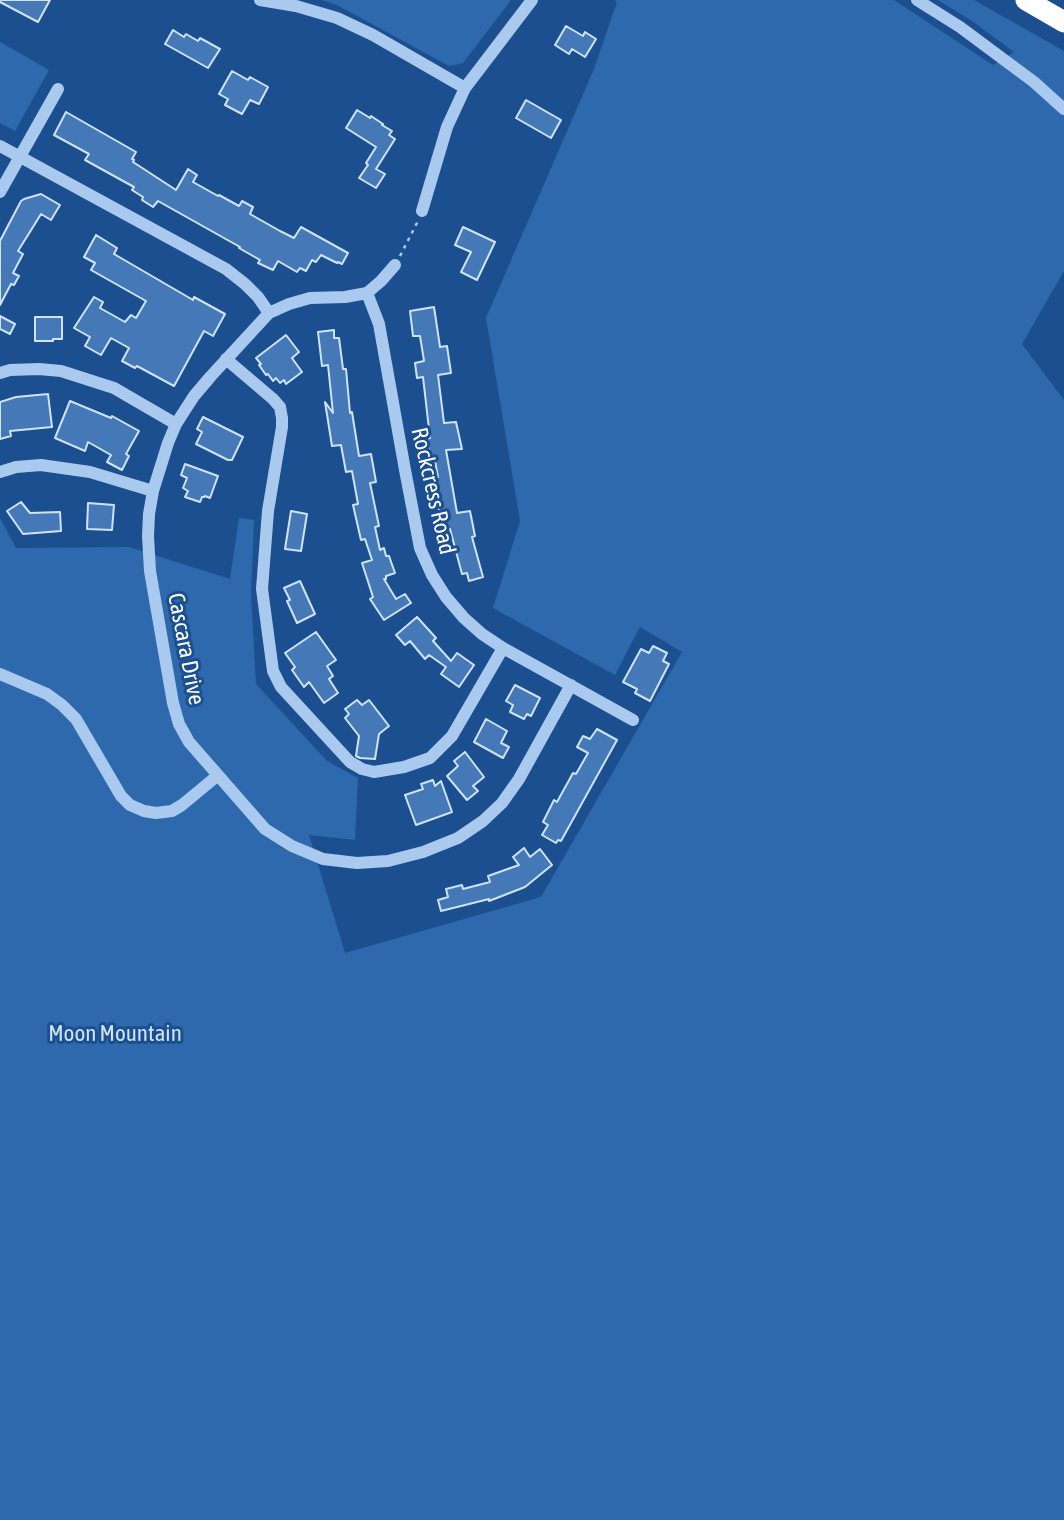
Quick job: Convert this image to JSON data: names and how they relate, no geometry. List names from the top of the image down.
{
  "streets": {
    "street": ["Rockcress Road", "Cascara Drive"]
  },
  "crossings": [
    ["Rockcress Road", "Cascara Drive"]
  ],
  "parks": ["Moon Mountain"]
}
